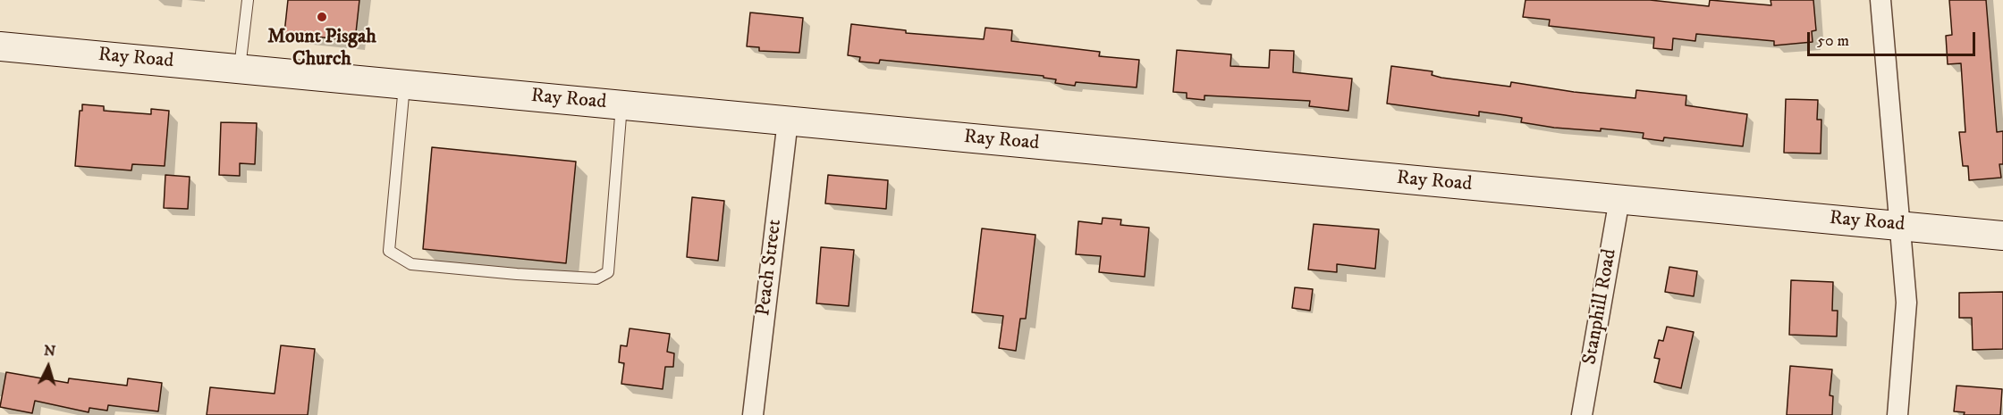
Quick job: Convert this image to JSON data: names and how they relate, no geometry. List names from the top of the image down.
{
  "streets": {
    "street": ["Ray Road", "Peach Street", "Stanphill Road"]
  },
  "crossings": [
    ["Ray Road", "Peach Street"],
    ["Ray Road", "Stanphill Road"]
  ],
  "places": ["Mount Pisgah Church"],
  "scale_bar": "50 m",
  "north": "top"
}
